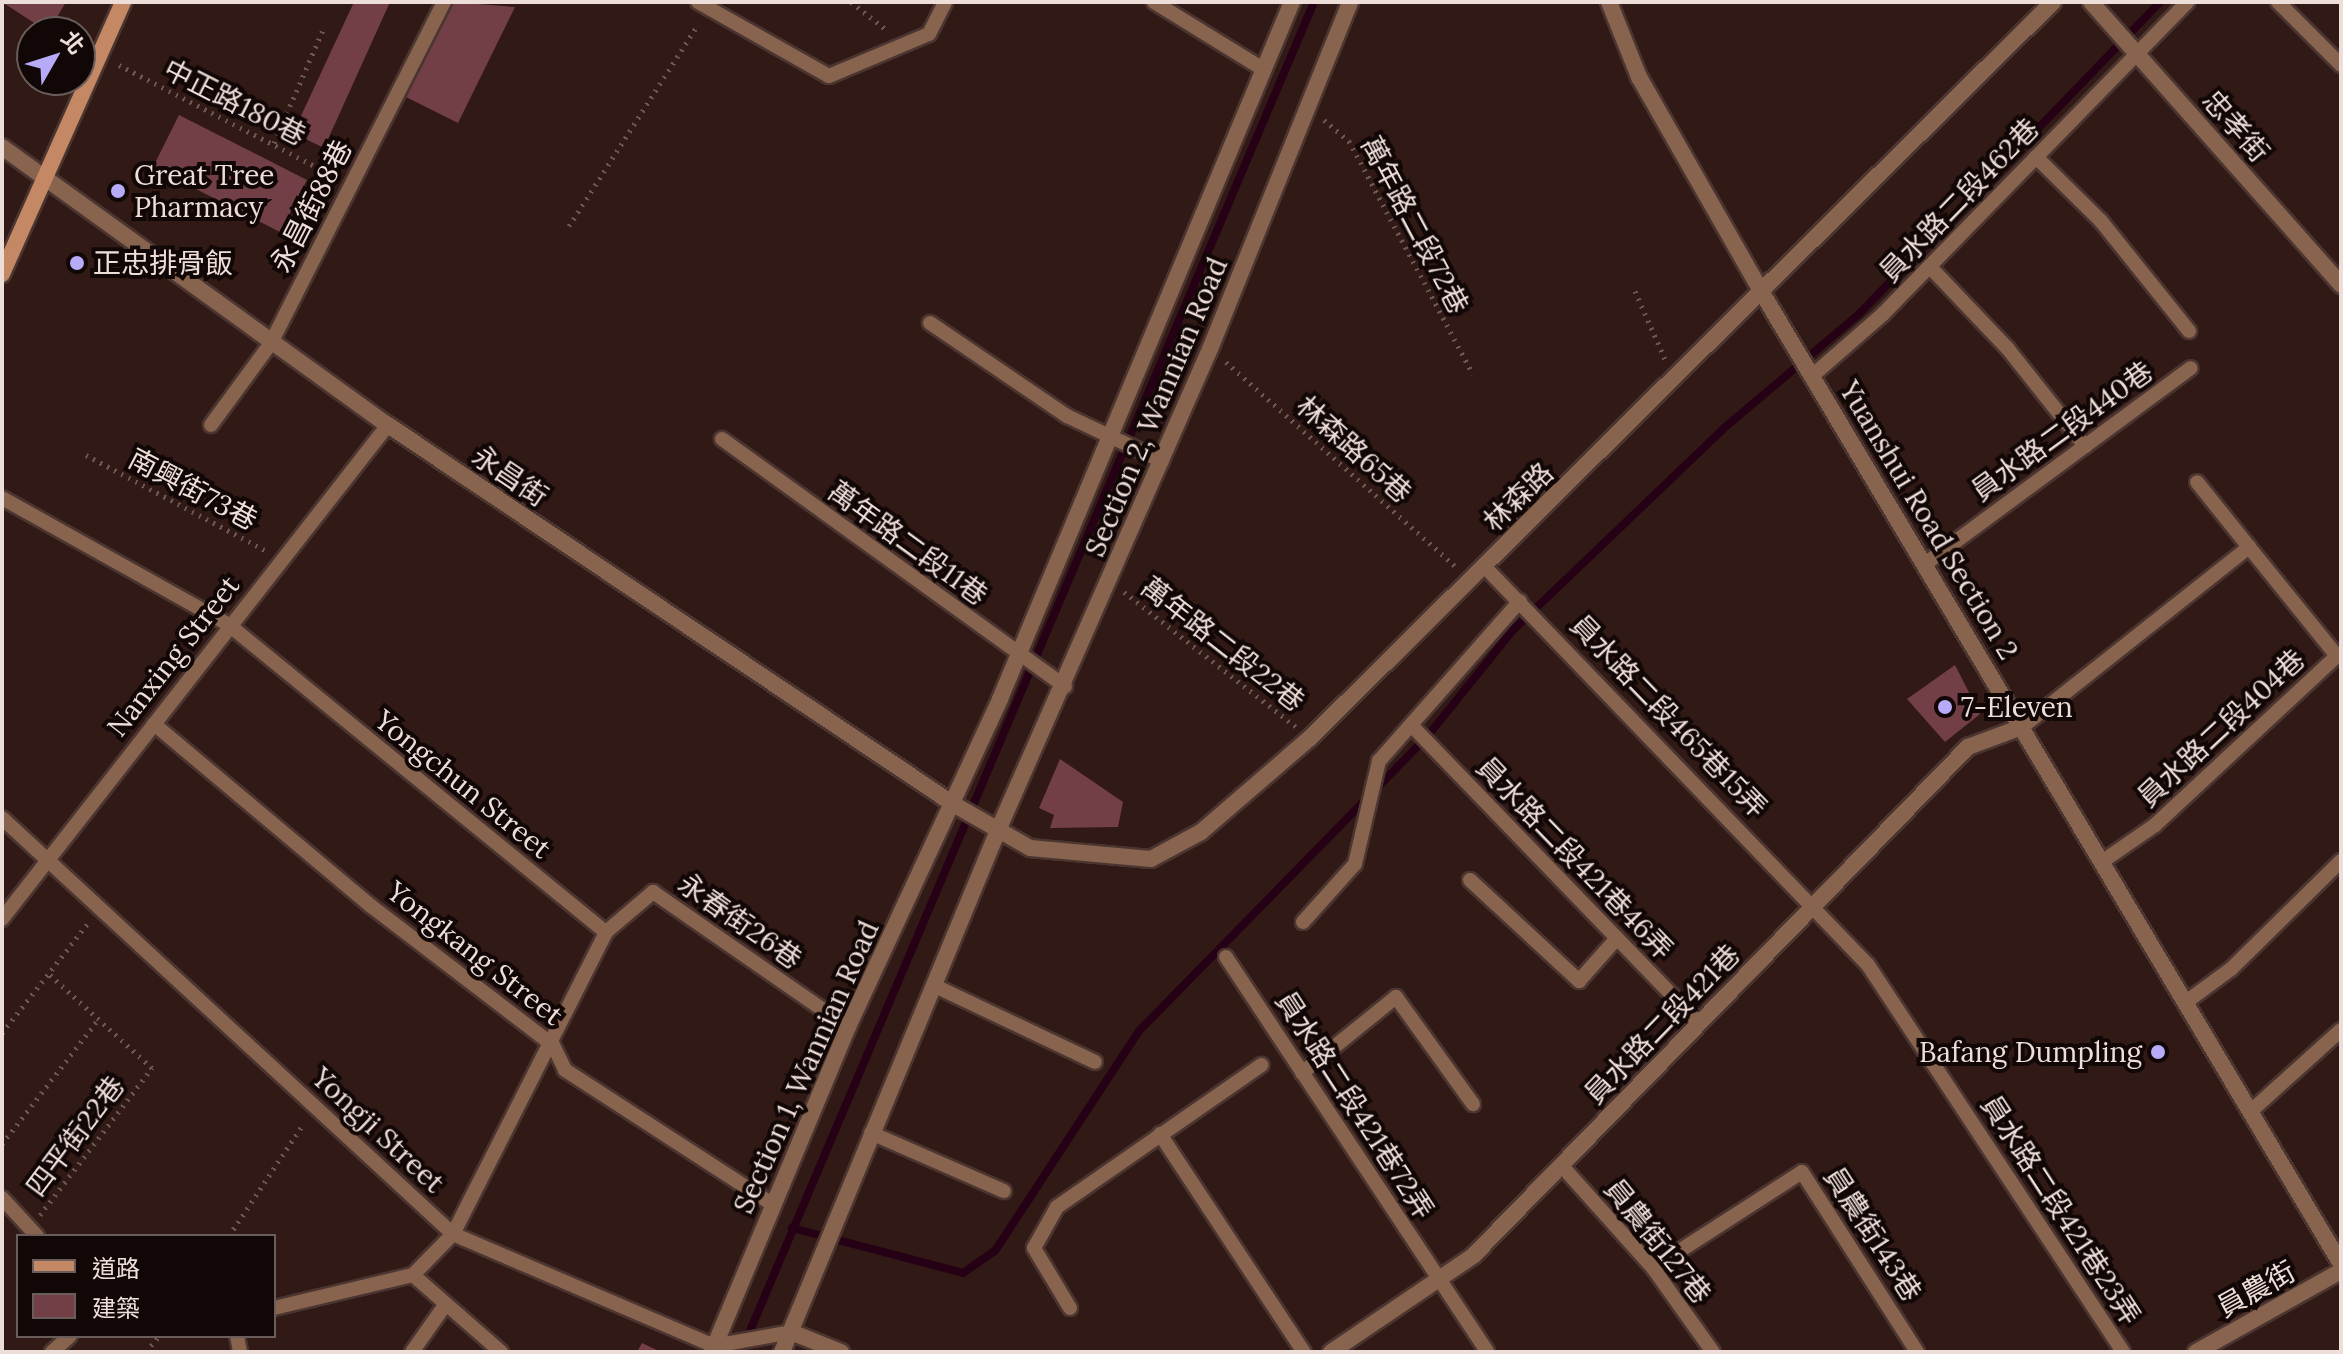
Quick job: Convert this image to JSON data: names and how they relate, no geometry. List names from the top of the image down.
{
  "streets": {
    "street": [
      "忠孝街",
      "Section 2, Wannian Road",
      "永昌街",
      "林森路",
      "Yuanshui Road Section 2",
      "員水路二段421巷",
      "Section 1, Wannian Road",
      "員農街"
    ],
    "lane": [
      "員水路二段462巷",
      "永昌街88巷",
      "員水路二段440巷",
      "萬年路二段11巷",
      "Nanxing Street",
      "員水路二段465巷15弄",
      "員水路二段404巷",
      "Yongchun Street",
      "員水路二段421巷46弄",
      "永春街26巷",
      "Yongkang Street",
      "員水路二段421巷72弄",
      "Yongji Street",
      "員水路二段421巷23弄",
      "員農街143巷",
      "員農街127巷"
    ],
    "path": [
      "中正路180巷",
      "萬年路二段72巷",
      "林森路65巷",
      "南興街73巷",
      "萬年路二段22巷",
      "四平街22巷"
    ]
  },
  "crossings": [
    ["中正路180巷", "永昌街88巷"],
    ["忠孝街", "員水路二段462巷"],
    ["員水路二段462巷", "Yuanshui Road Section 2"],
    ["永昌街88巷", "永昌街"],
    ["萬年路二段72巷", "Section 2, Wannian Road"],
    ["Section 2, Wannian Road", "林森路65巷"],
    ["Section 2, Wannian Road", "永昌街"],
    ["Section 2, Wannian Road", "林森路"],
    ["Section 2, Wannian Road", "萬年路二段11巷"],
    ["Section 2, Wannian Road", "萬年路二段22巷"],
    ["Section 2, Wannian Road", "Section 1, Wannian Road"],
    ["員水路二段440巷", "Yuanshui Road Section 2"],
    ["林森路65巷", "林森路"],
    ["永昌街", "林森路"],
    ["永昌街", "Nanxing Street"],
    ["永昌街", "Section 1, Wannian Road"],
    ["南興街73巷", "Nanxing Street"],
    ["林森路", "Yuanshui Road Section 2"],
    ["林森路", "萬年路二段22巷"],
    ["林森路", "員水路二段465巷15弄"],
    ["林森路", "Section 1, Wannian Road"],
    ["Yuanshui Road Section 2", "員水路二段404巷"],
    ["Yuanshui Road Section 2", "員水路二段421巷"],
    ["Nanxing Street", "Yongchun Street"],
    ["Nanxing Street", "Yongkang Street"],
    ["Nanxing Street", "Yongji Street"],
    ["員水路二段465巷15弄", "員水路二段421巷"],
    ["員水路二段465巷15弄", "員水路二段421巷23弄"],
    ["Yongchun Street", "永春街26巷"],
    ["員水路二段421巷46弄", "員水路二段421巷"],
    ["永春街26巷", "Section 1, Wannian Road"],
    ["Yongkang Street", "Section 1, Wannian Road"],
    ["員水路二段421巷", "員水路二段421巷72弄"],
    ["員水路二段421巷", "員水路二段421巷23弄"],
    ["員水路二段421巷", "員農街127巷"],
    ["Section 1, Wannian Road", "Yongji Street"],
    ["員農街143巷", "員農街127巷"]
  ],
  "places": [
    "Great Tree Pharmacy",
    "正忠排骨飯",
    "7-Eleven",
    "Bafang Dumpling"
  ],
  "legend": ["道路", "建築"],
  "north": "top right"
}
